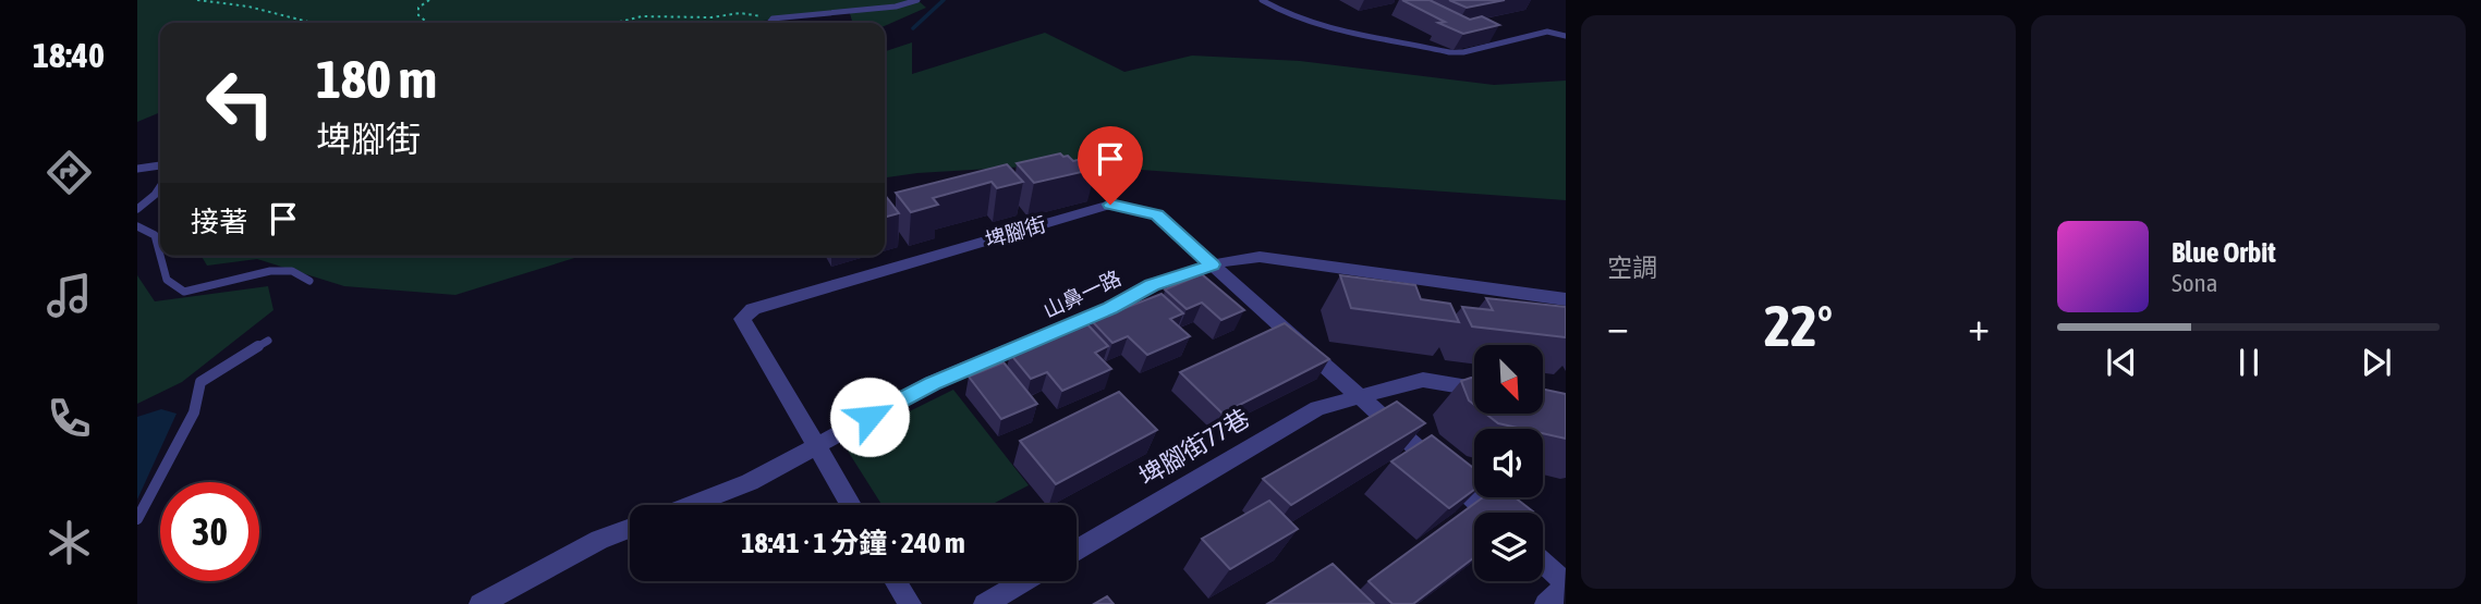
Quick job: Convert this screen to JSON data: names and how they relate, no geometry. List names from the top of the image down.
{
  "streets": {
    "street": ["埤腳街", "山鼻一路", "埤腳街77巷"]
  },
  "crossings": [
    ["埤腳街", "山鼻一路"],
    ["埤腳街", "埤腳街77巷"]
  ],
  "north": "bottom right",
  "page": {
    "tabs": "18:40",
    "tile": "空調",
    "turn": ["180 m", "埤腳街"],
    "then": "接著",
    "song": ["Blue Orbit", "Sona"],
    "heat": ["−", "22°", "+"],
    "limit": "30",
    "trip": "18:41 · 1 分鐘 · 240 m"
  }
}
